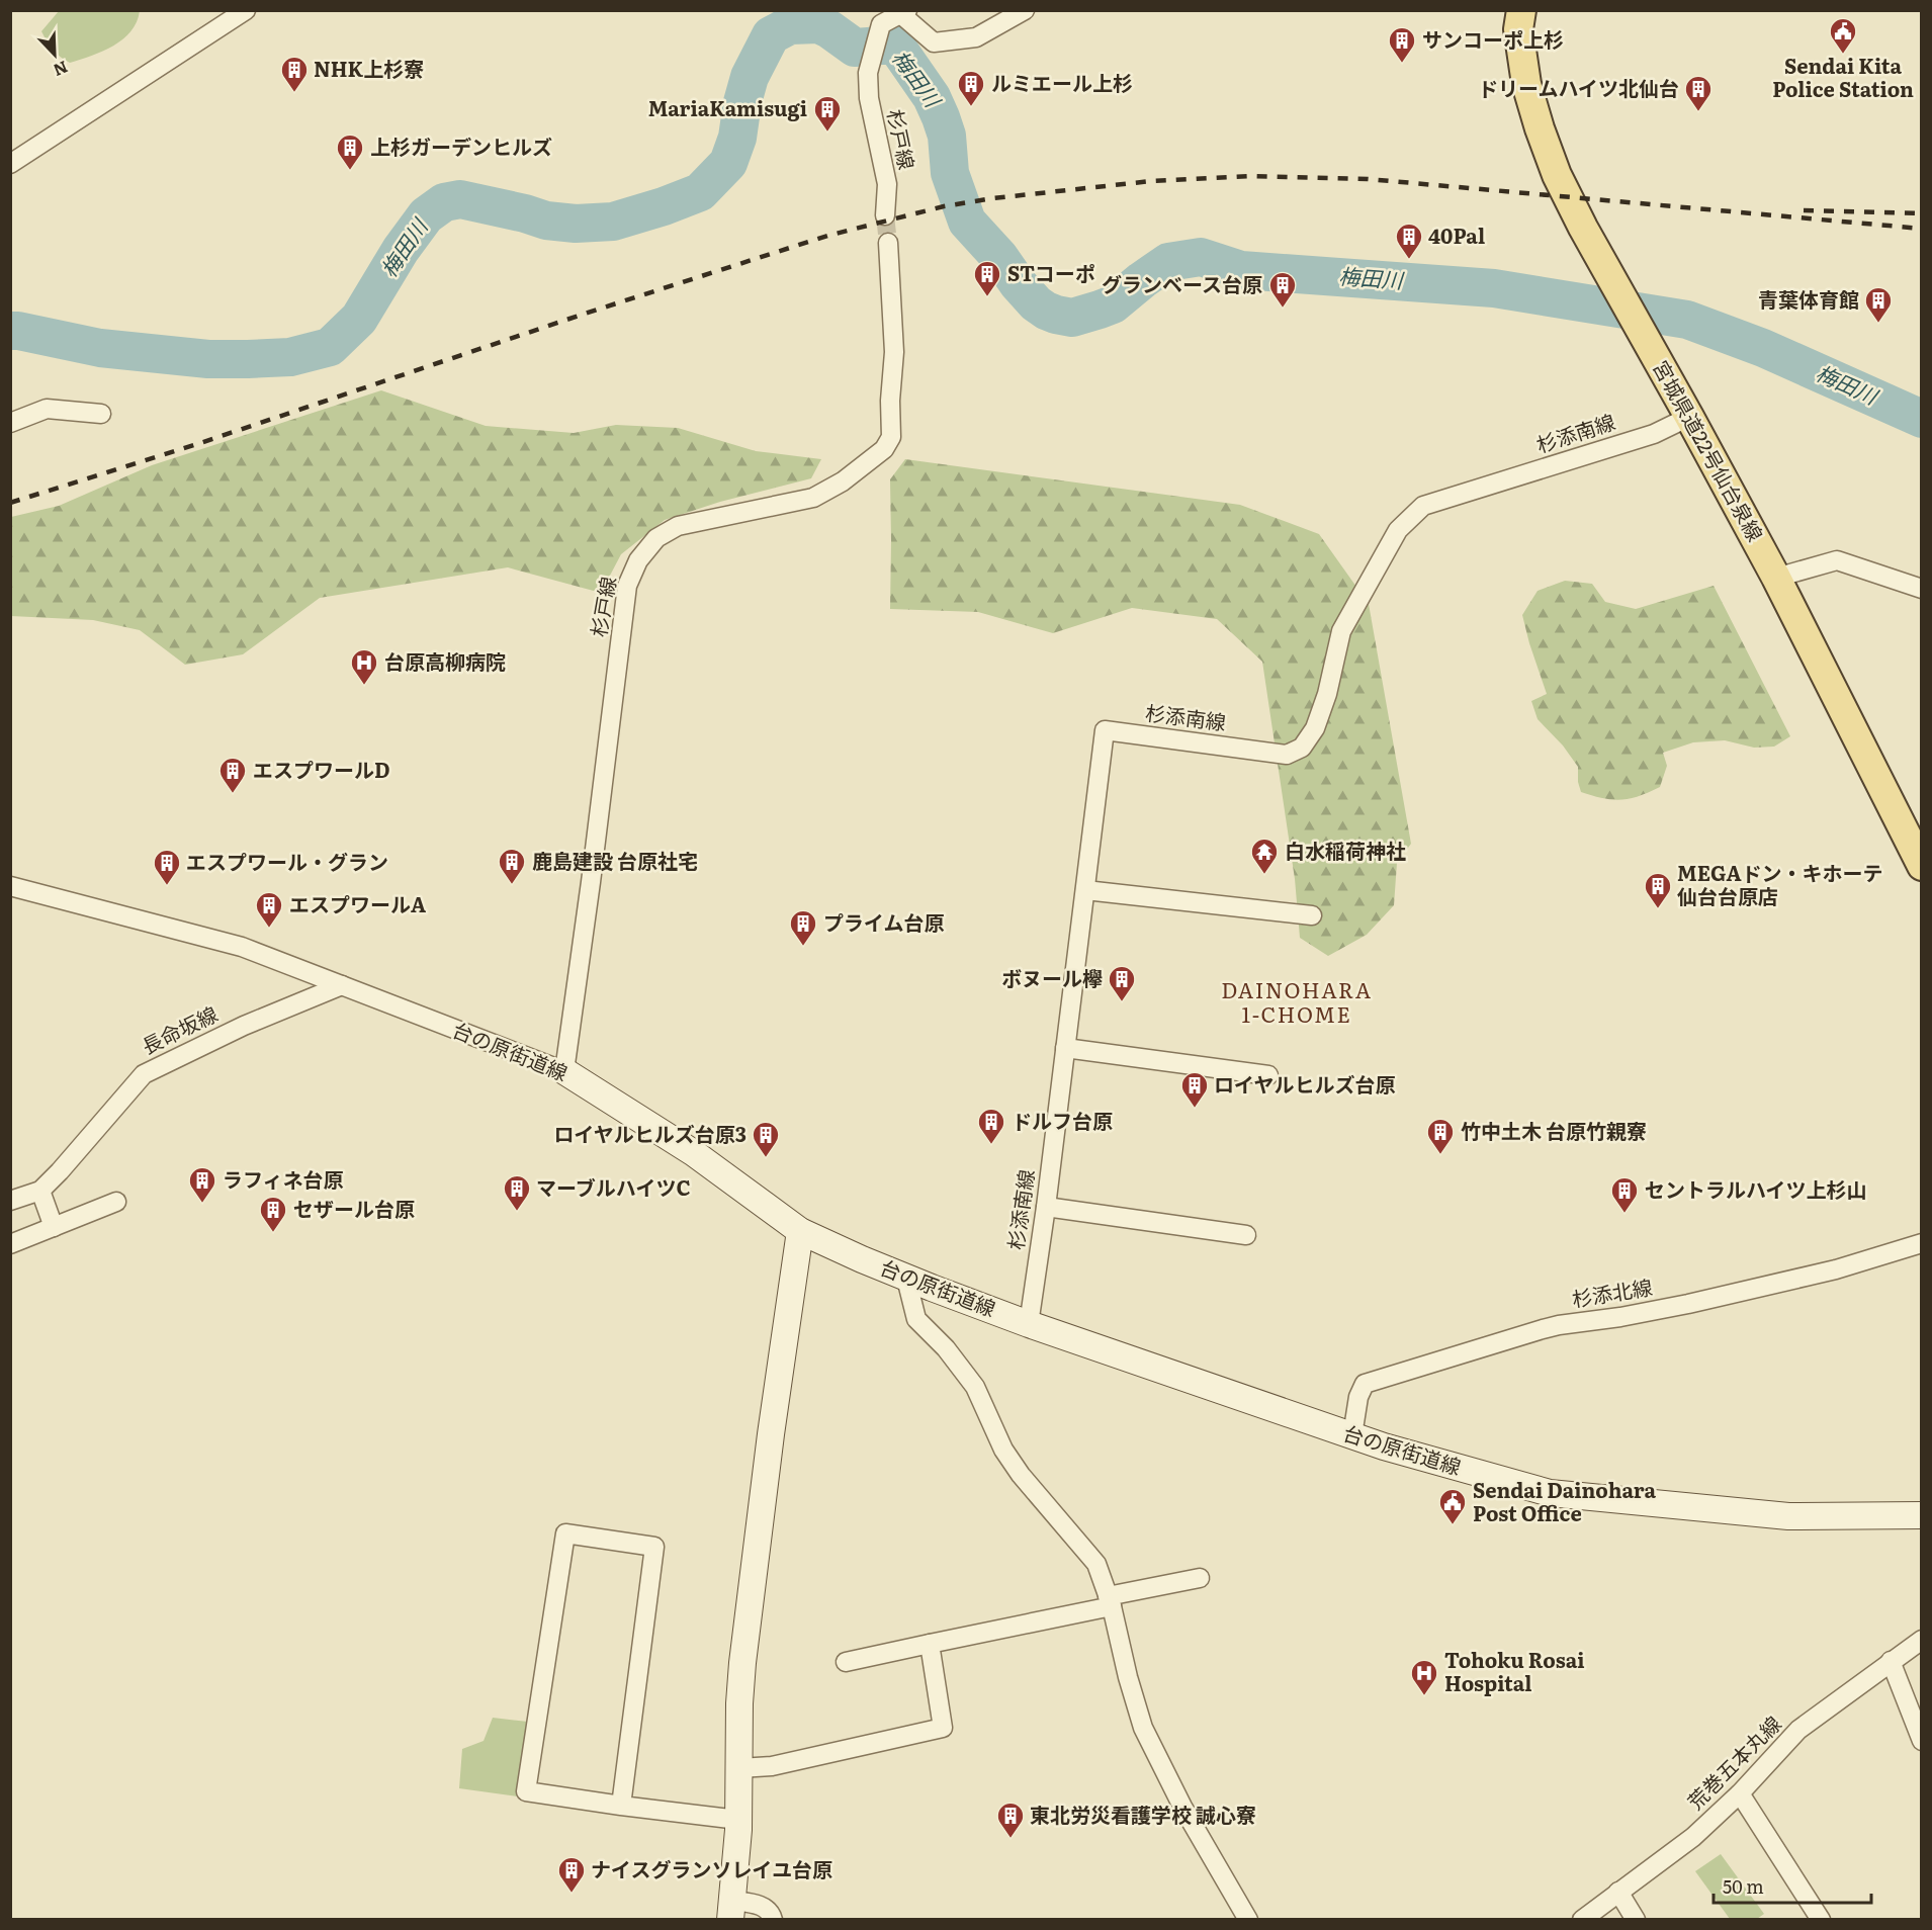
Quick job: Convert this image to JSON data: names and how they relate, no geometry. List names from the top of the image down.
{
  "streets": {
    "main road": ["宮城県道22号仙台泉線"],
    "street": [
      "杉戸線",
      "杉添南線",
      "長命坂線",
      "台の原街道線",
      "杉添北線",
      "荒巻五本丸線"
    ]
  },
  "crossings": [
    ["杉戸線", "台の原街道線"],
    ["杉添南線", "宮城県道22号仙台泉線"],
    ["杉添南線", "台の原街道線"],
    ["長命坂線", "台の原街道線"],
    ["台の原街道線", "杉添北線"]
  ],
  "districts": ["DAINOHARA 1-CHOME"],
  "water": ["梅田川"],
  "places": {
    "public building": ["Sendai Kita Police Station", "Sendai Dainohara Post Office"],
    "building": [
      "サンコーポ上杉",
      "NHK上杉寮",
      "ルミエール上杉",
      "ドリームハイツ北仙台",
      "MariaKamisugi",
      "上杉ガーデンヒルズ",
      "40Pal",
      "STコーポ",
      "グランベース台原",
      "青葉体育館",
      "エスプワールD",
      "鹿島建設 台原社宅",
      "エスプワール・グラン",
      "MEGAドン・キホーテ 仙台台原店",
      "エスプワールA",
      "プライム台原",
      "ボヌール欅",
      "ロイヤルヒルズ台原",
      "ドルフ台原",
      "竹中土木 台原竹親寮",
      "ロイヤルヒルズ台原3",
      "ラフィネ台原",
      "マーブルハイツC",
      "セントラルハイツ上杉山",
      "セザール台原",
      "東北労災看護学校 誠心寮",
      "ナイスグランソレイユ台原"
    ],
    "hospital": ["台原高柳病院", "Tohoku Rosai Hospital"],
    "temple": ["白水稲荷神社"]
  },
  "scale_bar": "50 m",
  "north": "bottom right"
}
